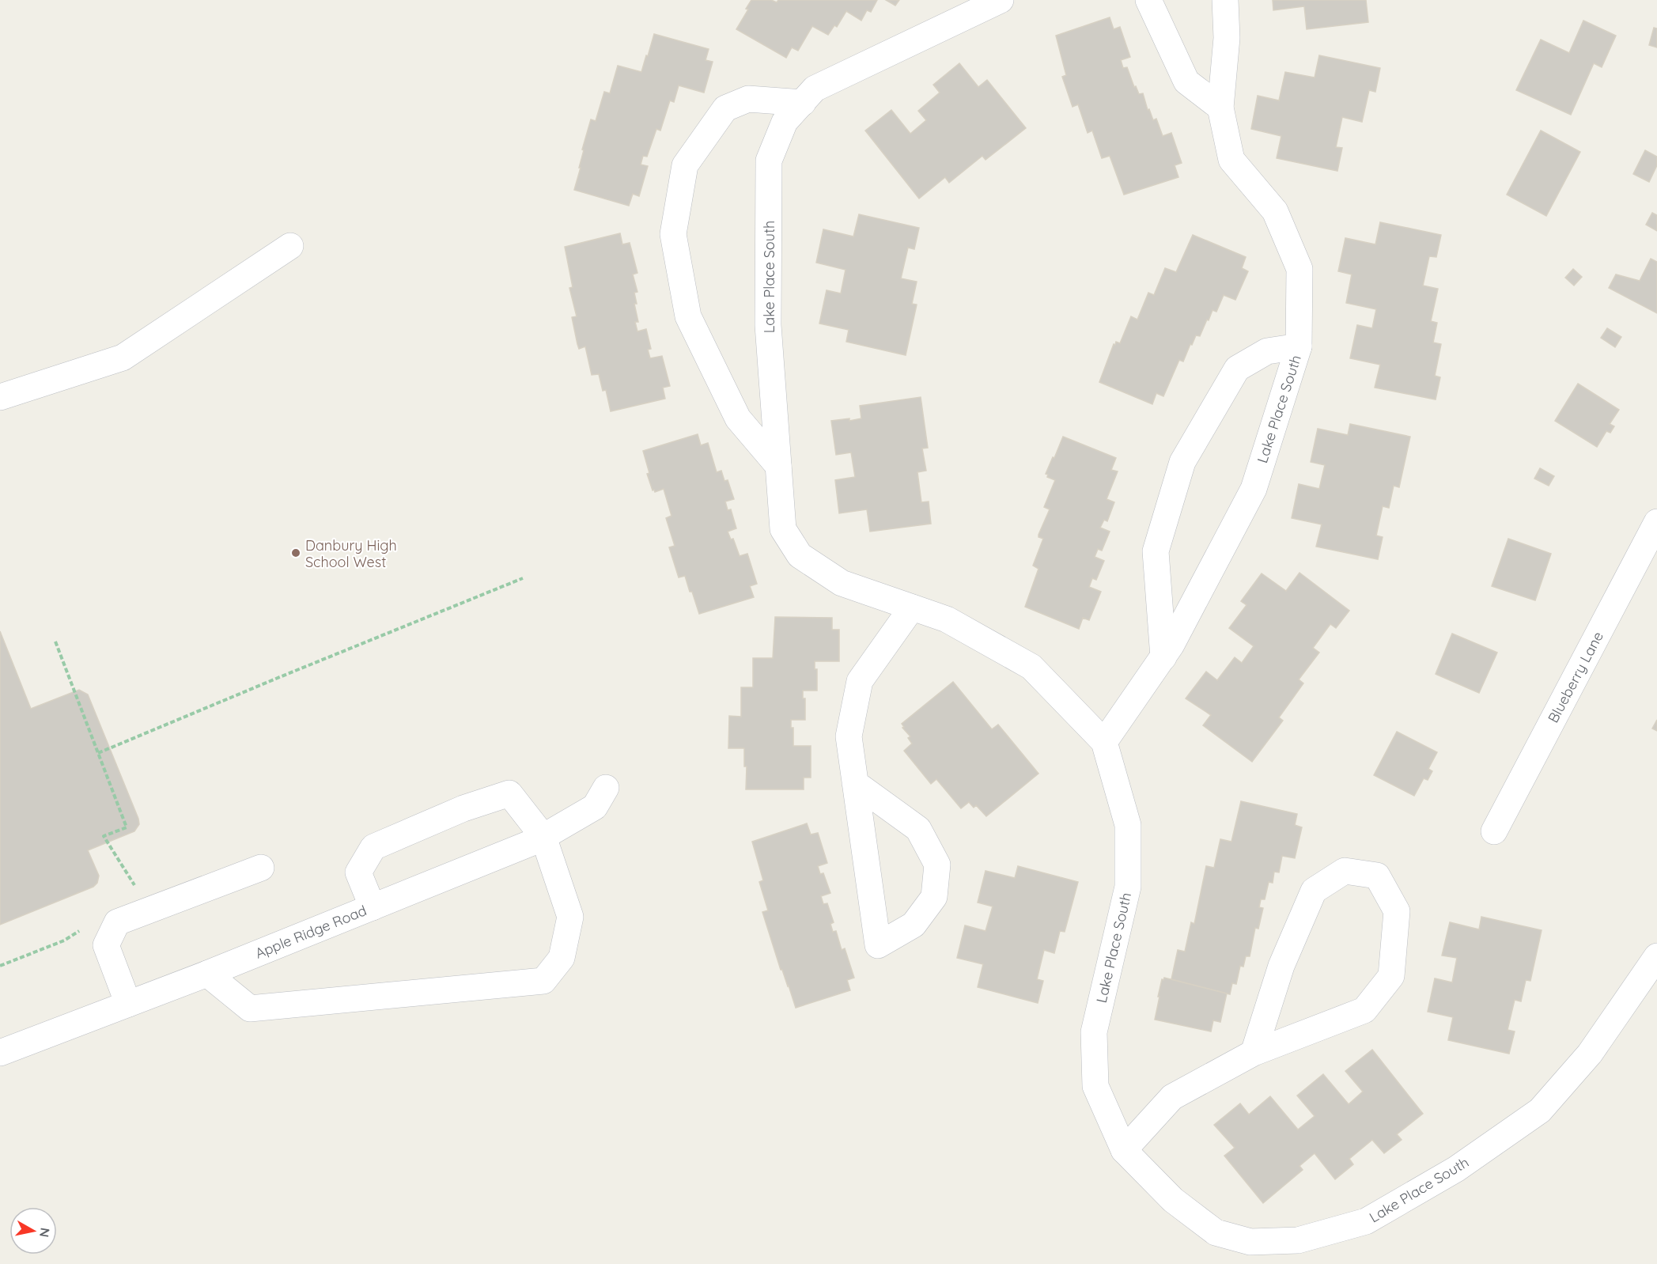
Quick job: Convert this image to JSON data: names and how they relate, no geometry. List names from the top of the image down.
{
  "streets": {
    "street": ["Lake Place South", "Blueberry Lane", "Apple Ridge Road"]
  },
  "places": ["Danbury High School West"],
  "north": "right"
}
